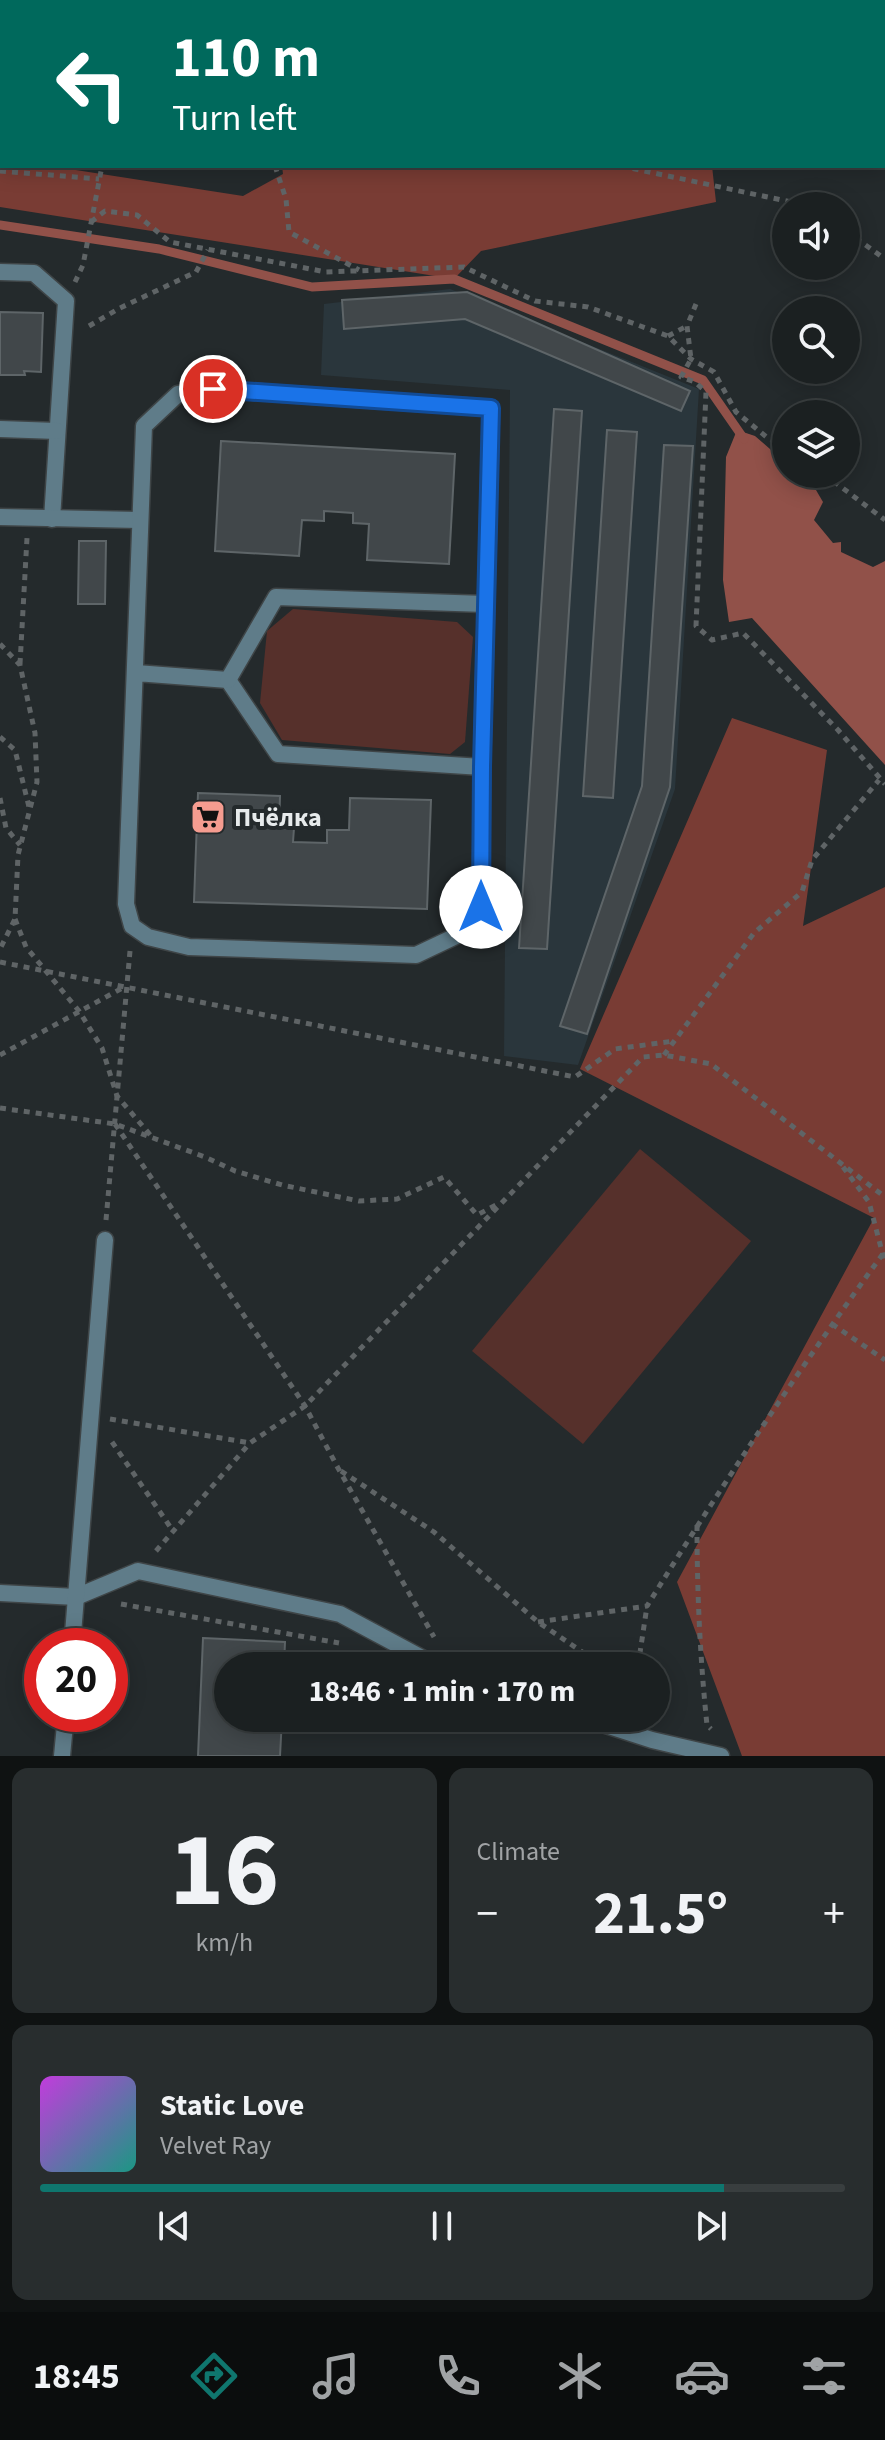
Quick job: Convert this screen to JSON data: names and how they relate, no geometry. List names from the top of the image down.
{
  "places": {
    "supermarket": ["Пчёлка"]
  },
  "page": {
    "turn": ["110 m", "Turn left"],
    "limit": "20",
    "trip": "18:46 · 1 min · 170 m",
    "tile": [
      ["16", "km/h"],
      "Climate"
    ],
    "heat": ["−", "21.5°", "+"],
    "song": ["Static Love", "Velvet Ray"],
    "tabs": "18:45"
  }
}
